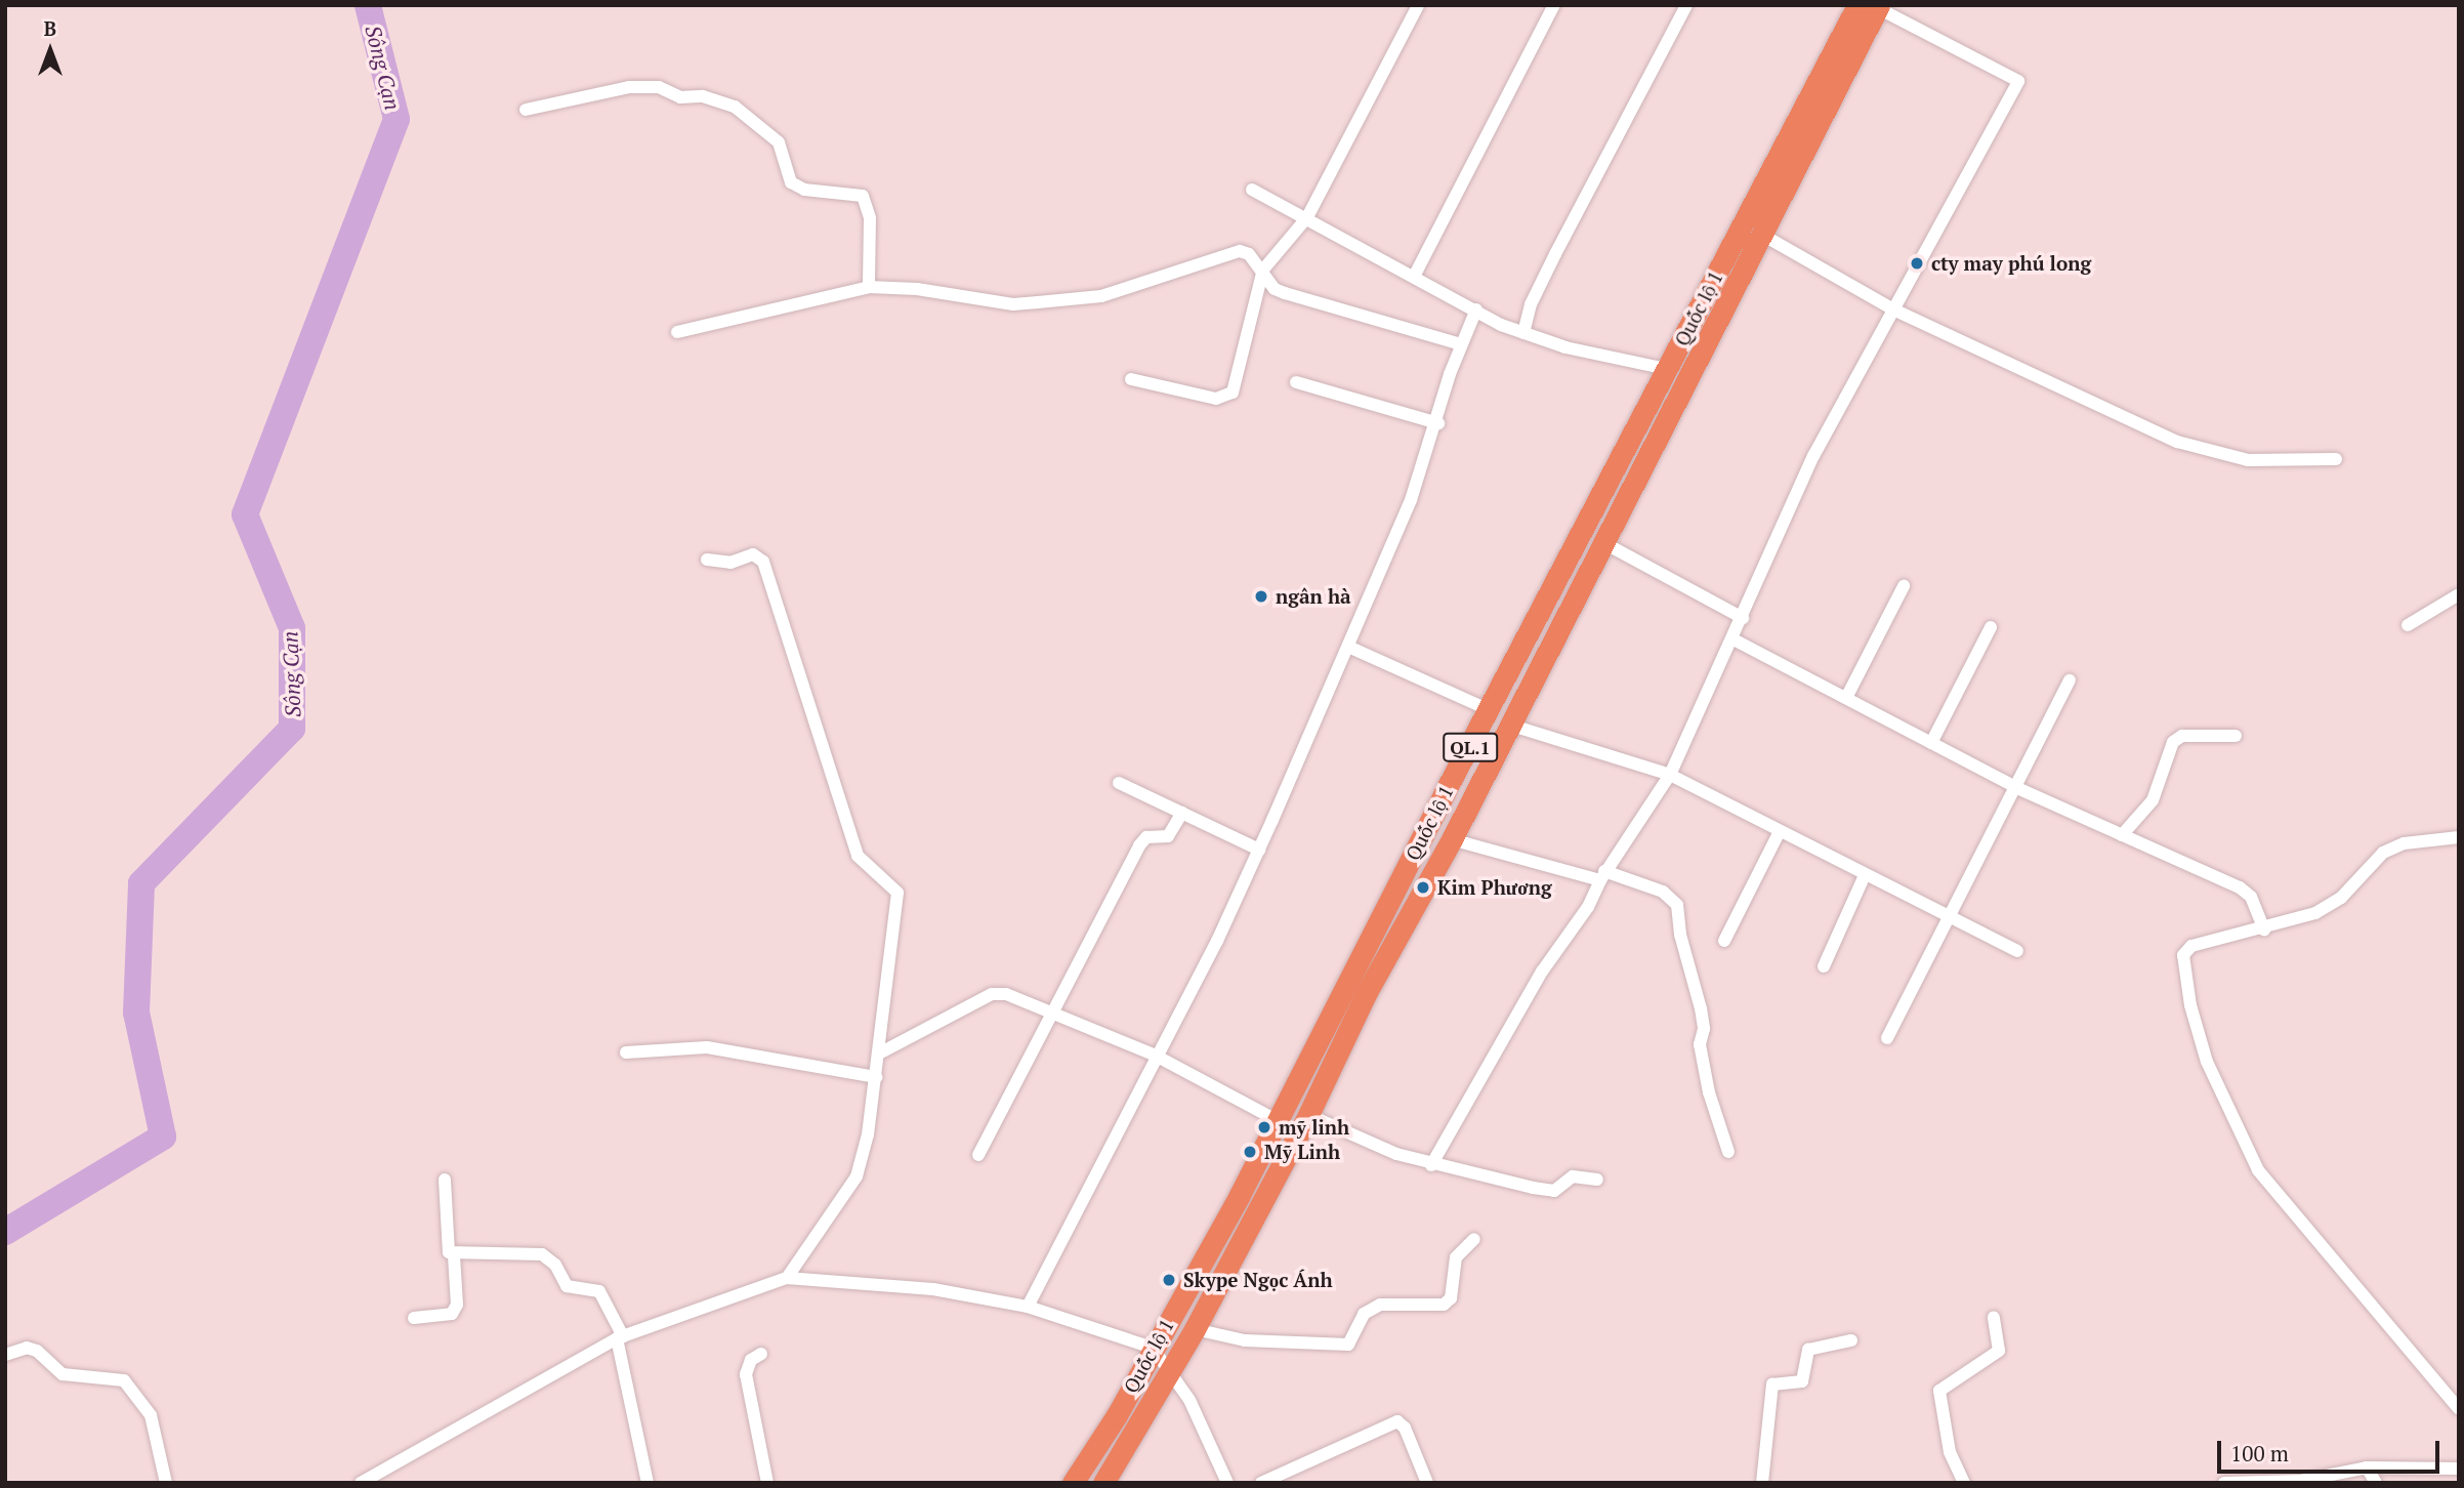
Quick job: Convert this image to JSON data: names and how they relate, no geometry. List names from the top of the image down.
{
  "streets": {
    "highway": ["Quốc lộ 1", "QL.1"]
  },
  "water": ["Sông Cạn"],
  "places": [
    "cty may phú long",
    "ngân hà",
    "Kim Phương",
    "mỹ linh",
    "Mỹ Linh",
    "Skype Ngọc Ánh"
  ],
  "scale_bar": "100 m",
  "north": "top"
}
